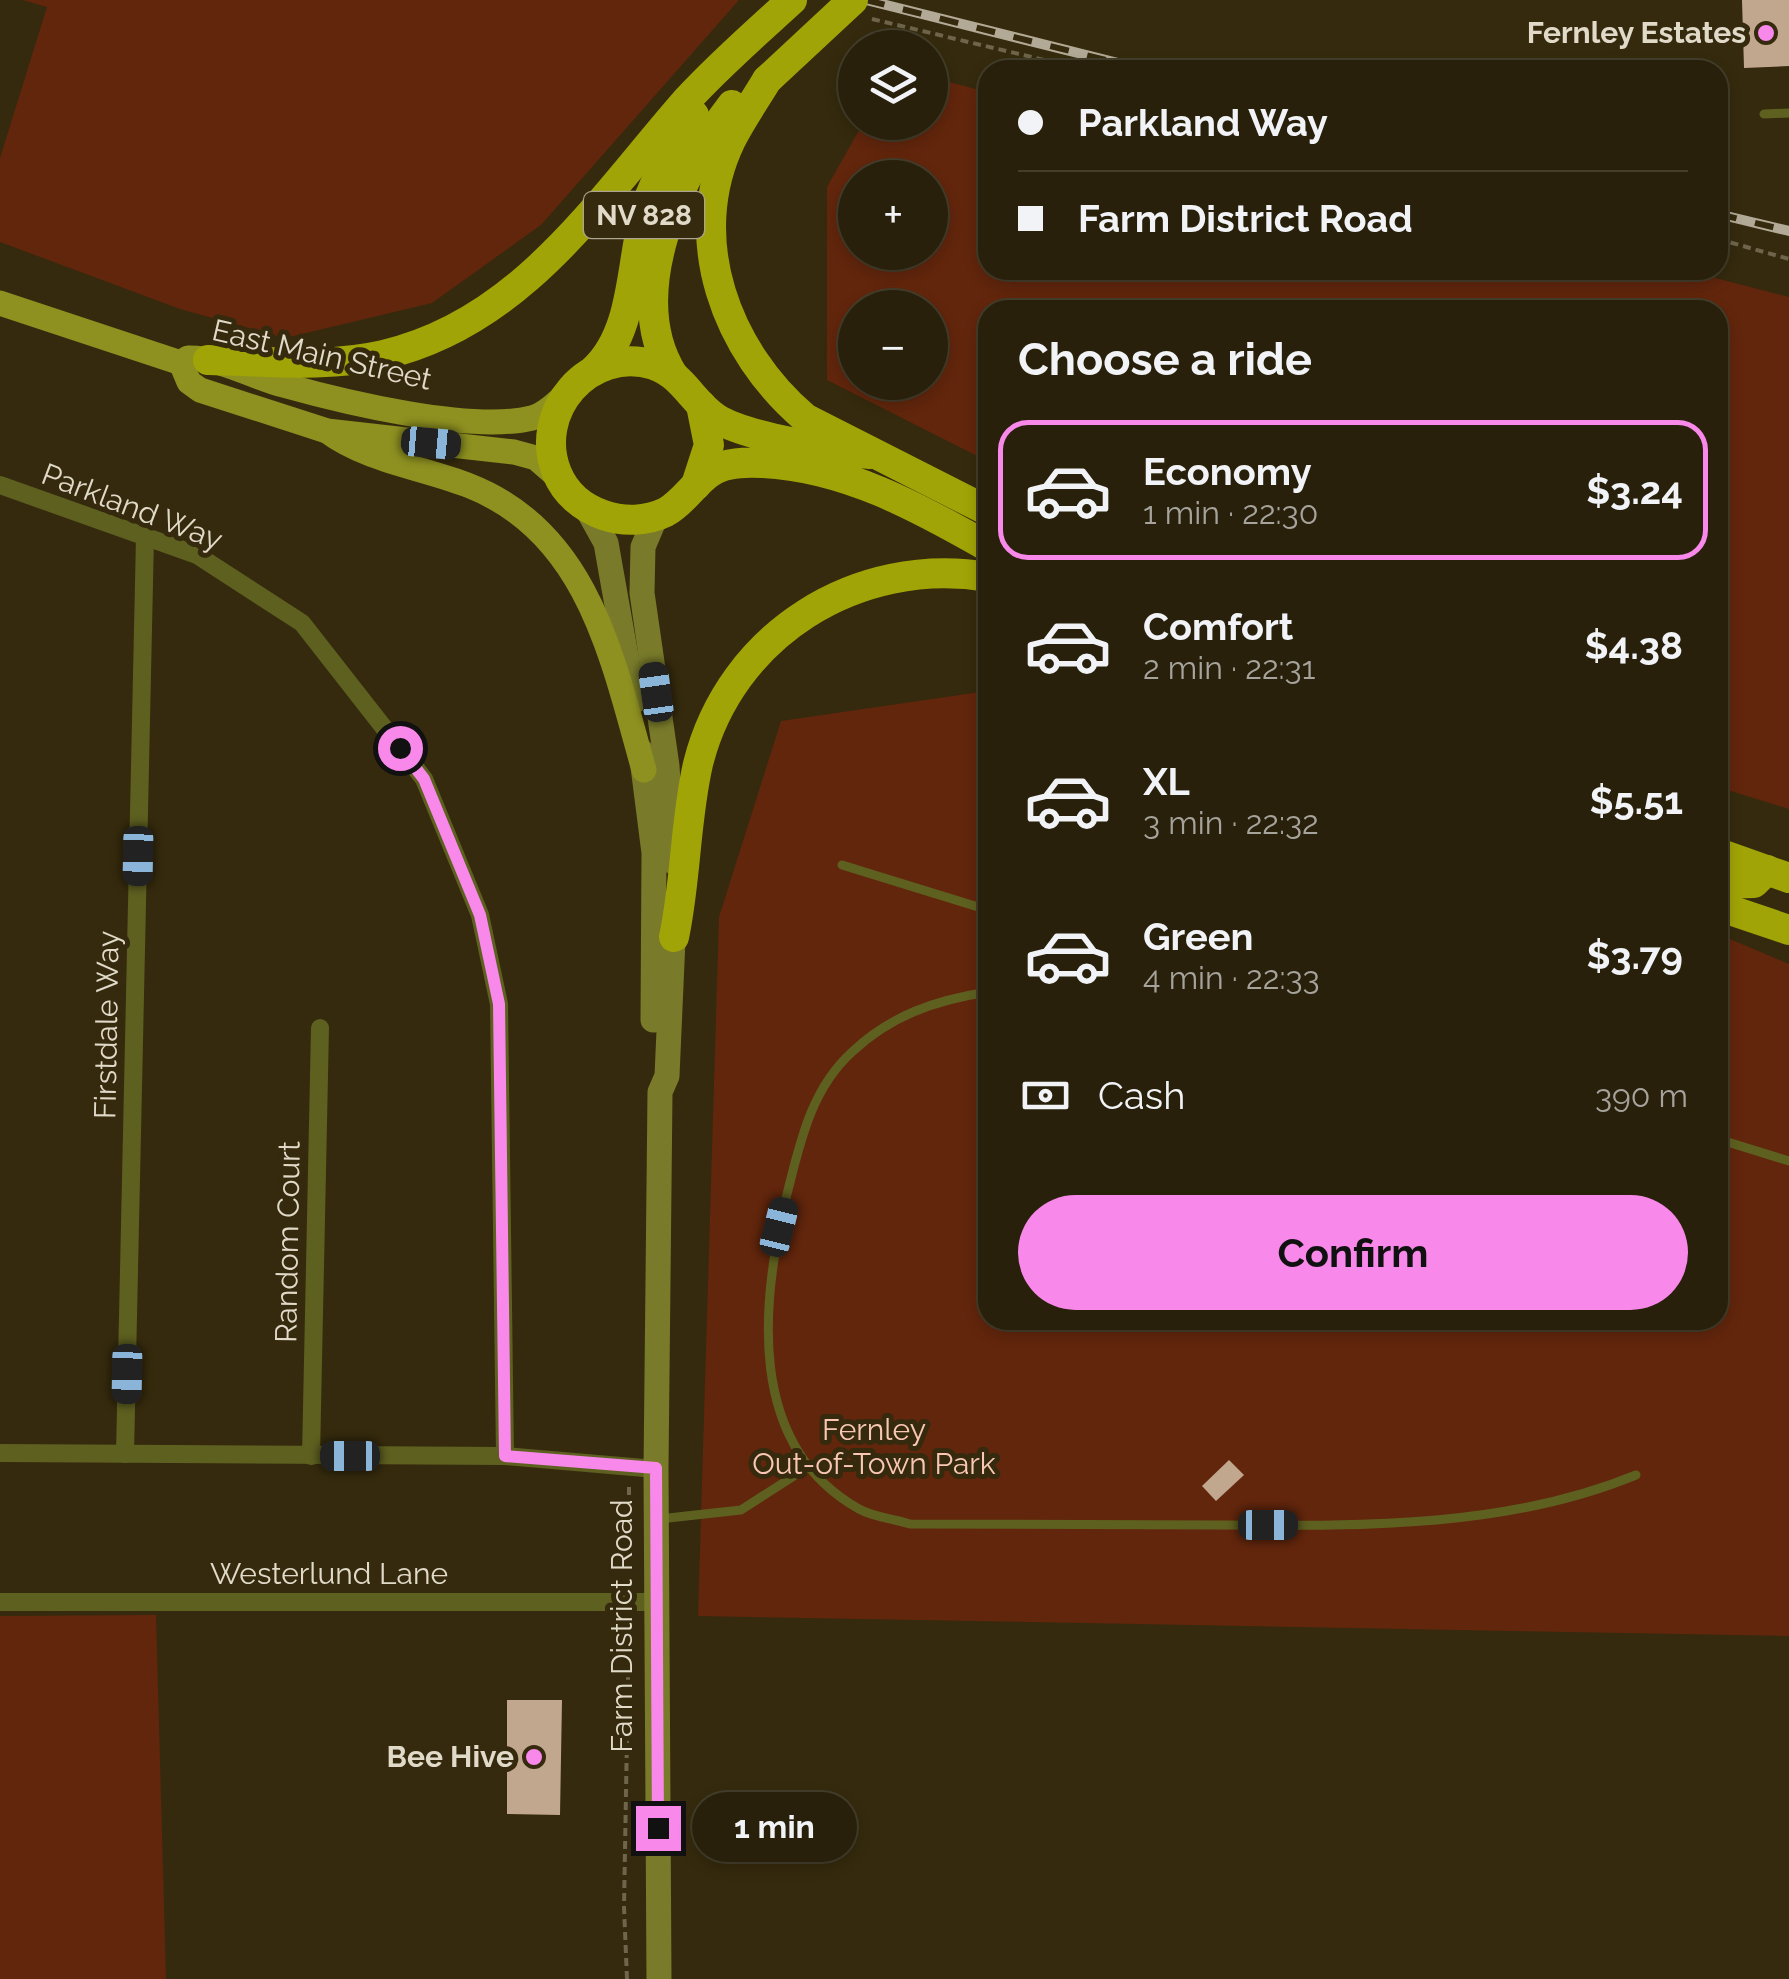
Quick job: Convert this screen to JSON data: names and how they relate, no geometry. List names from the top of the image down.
{
  "streets": {
    "highway": ["NV 828"],
    "main road": ["East Main Street", "Farm District Road"],
    "street": [
      "Parkland Way",
      "Firstdale Way",
      "Random Court",
      "Westerlund Lane"
    ]
  },
  "crossings": [
    ["NV 828", "East Main Street"],
    ["NV 828", "Farm District Road"],
    ["East Main Street", "Farm District Road"],
    ["Parkland Way", "Firstdale Way"],
    ["Westerlund Lane", "Farm District Road"]
  ],
  "parks": ["Fernley Out-of-Town Park"],
  "places": ["Fernley Estates", "Bee Hive"],
  "page": {
    "map_buttons": ["+", "−"],
    "banner": ["Parkland Way", "Farm District Road"],
    "heading": "Choose a ride",
    "list": [
      {
        "name": "Economy",
        "note": "1 min · 22:30",
        "value": "$3.24"
      },
      {
        "name": "Comfort",
        "note": "2 min · 22:31",
        "value": "$4.38"
      },
      {
        "name": "XL",
        "note": "3 min · 22:32",
        "value": "$5.51"
      },
      {
        "name": "Green",
        "note": "4 min · 22:33",
        "value": "$3.79"
      }
    ],
    "pay": ["Cash", "390 m"],
    "buttons": "Confirm",
    "bubble": "1 min"
  }
}
